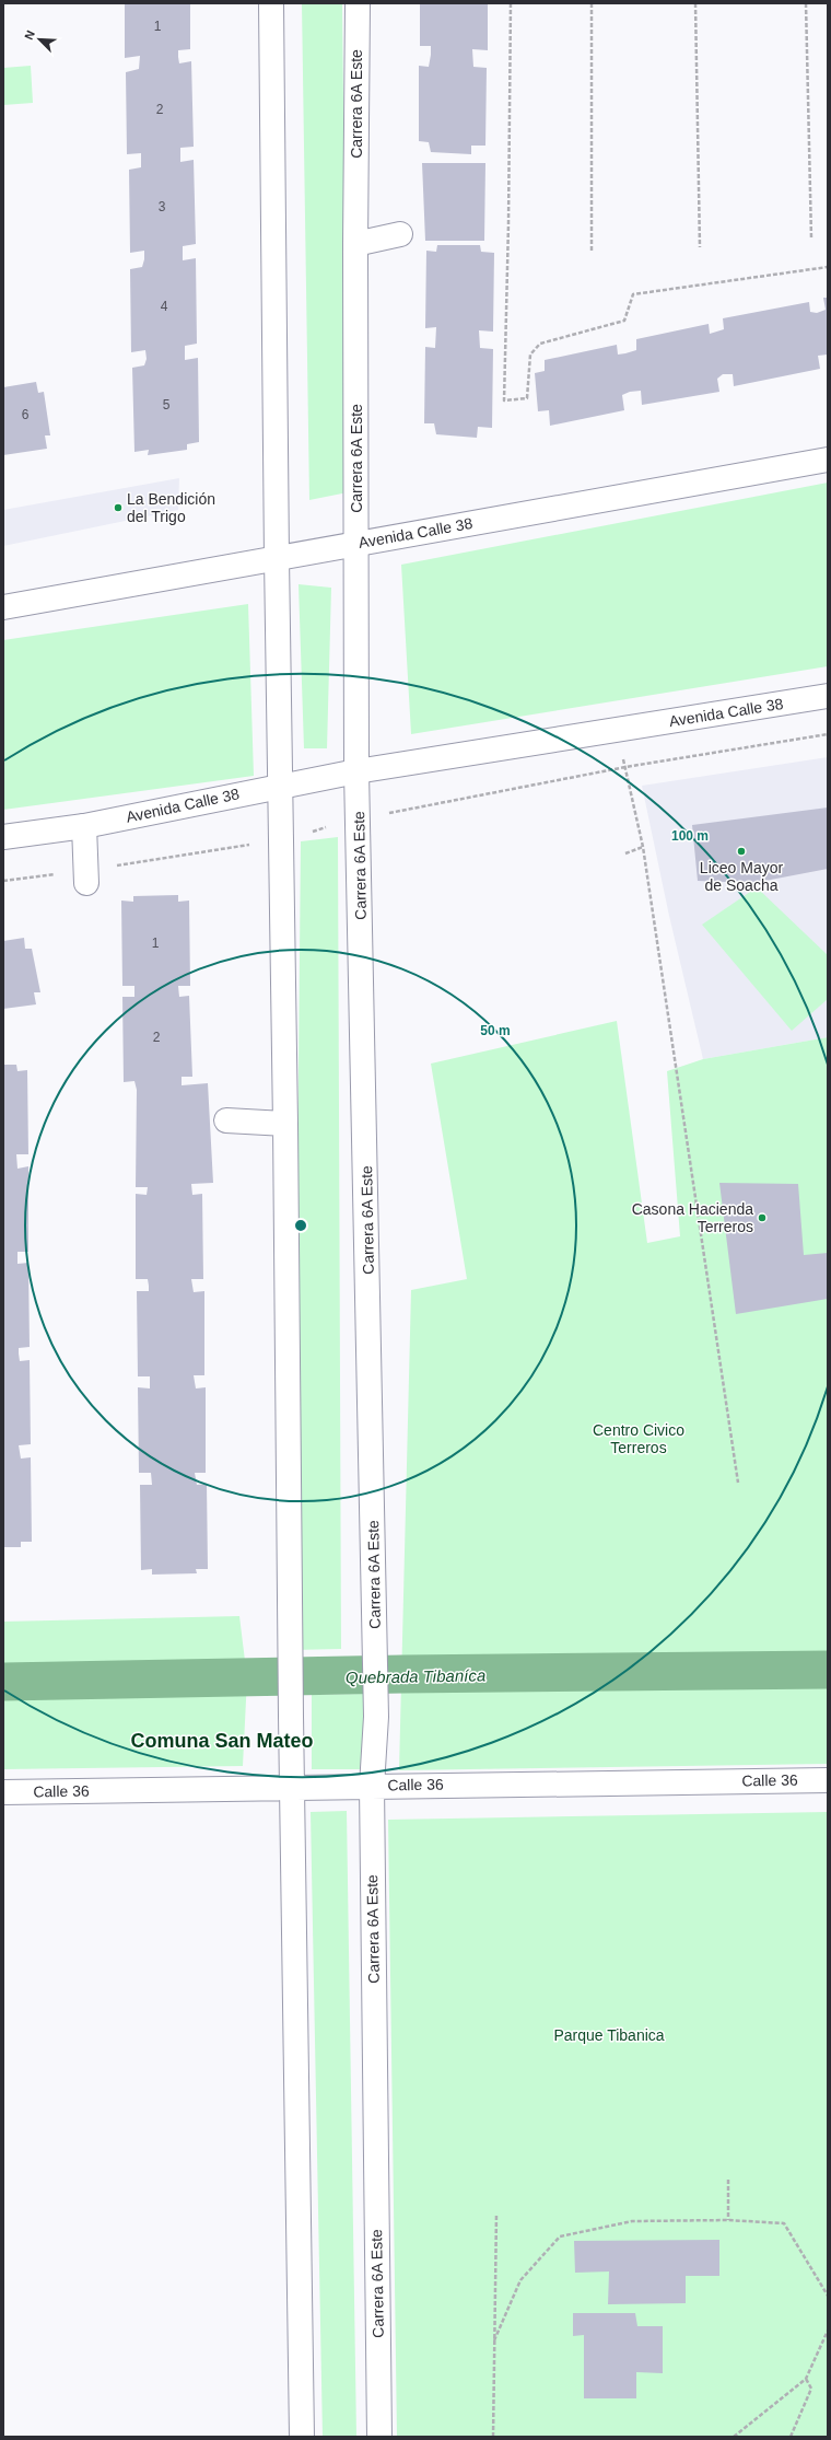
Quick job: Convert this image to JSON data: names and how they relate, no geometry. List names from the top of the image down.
{
  "streets": {
    "street": ["Carrera 6A Este", "Avenida Calle 38", "Calle 36"]
  },
  "crossings": [
    ["Carrera 6A Este", "Avenida Calle 38"],
    ["Carrera 6A Este", "Calle 36"]
  ],
  "districts": ["Comuna San Mateo"],
  "water": ["Quebrada Tibaníca"],
  "parks": ["Centro Civico Terreros", "Parque Tibanica"],
  "places": ["La Bendición del Trigo", "Liceo Mayor de Soacha", "Casona Hacienda Terreros"],
  "house_numbers": [
    "1",
    "2",
    "3",
    "4",
    "5",
    "6",
    "1",
    "2"
  ],
  "north": "top left",
  "rings": ["100 m", "50 m"]
}
